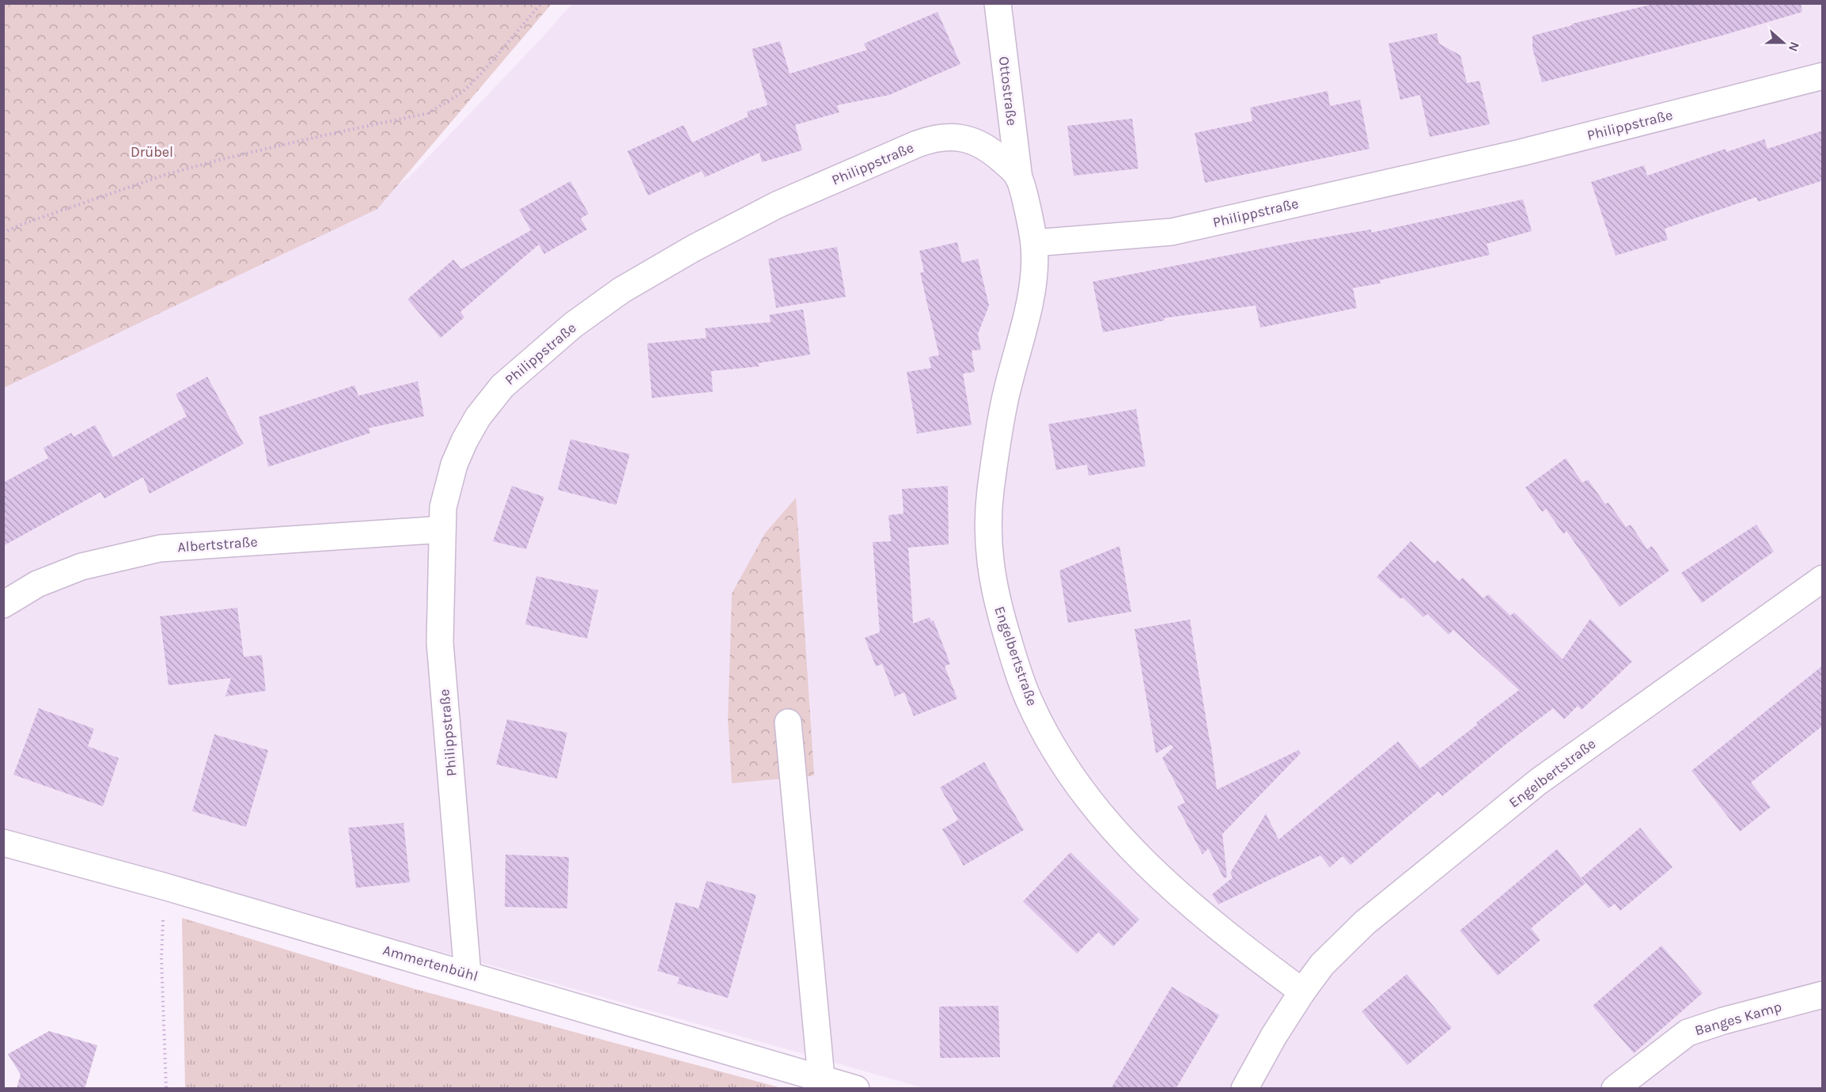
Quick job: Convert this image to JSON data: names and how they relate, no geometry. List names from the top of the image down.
{
  "streets": {
    "street": [
      "Ottostraße",
      "Philippstraße",
      "Albertstraße",
      "Engelbertstraße",
      "Ammertenbühl",
      "Banges Kamp"
    ]
  },
  "crossings": [
    ["Ottostraße", "Philippstraße"],
    ["Philippstraße", "Albertstraße"],
    ["Philippstraße", "Engelbertstraße"],
    ["Philippstraße", "Ammertenbühl"]
  ],
  "parks": ["Drübel"],
  "north": "right"
}
